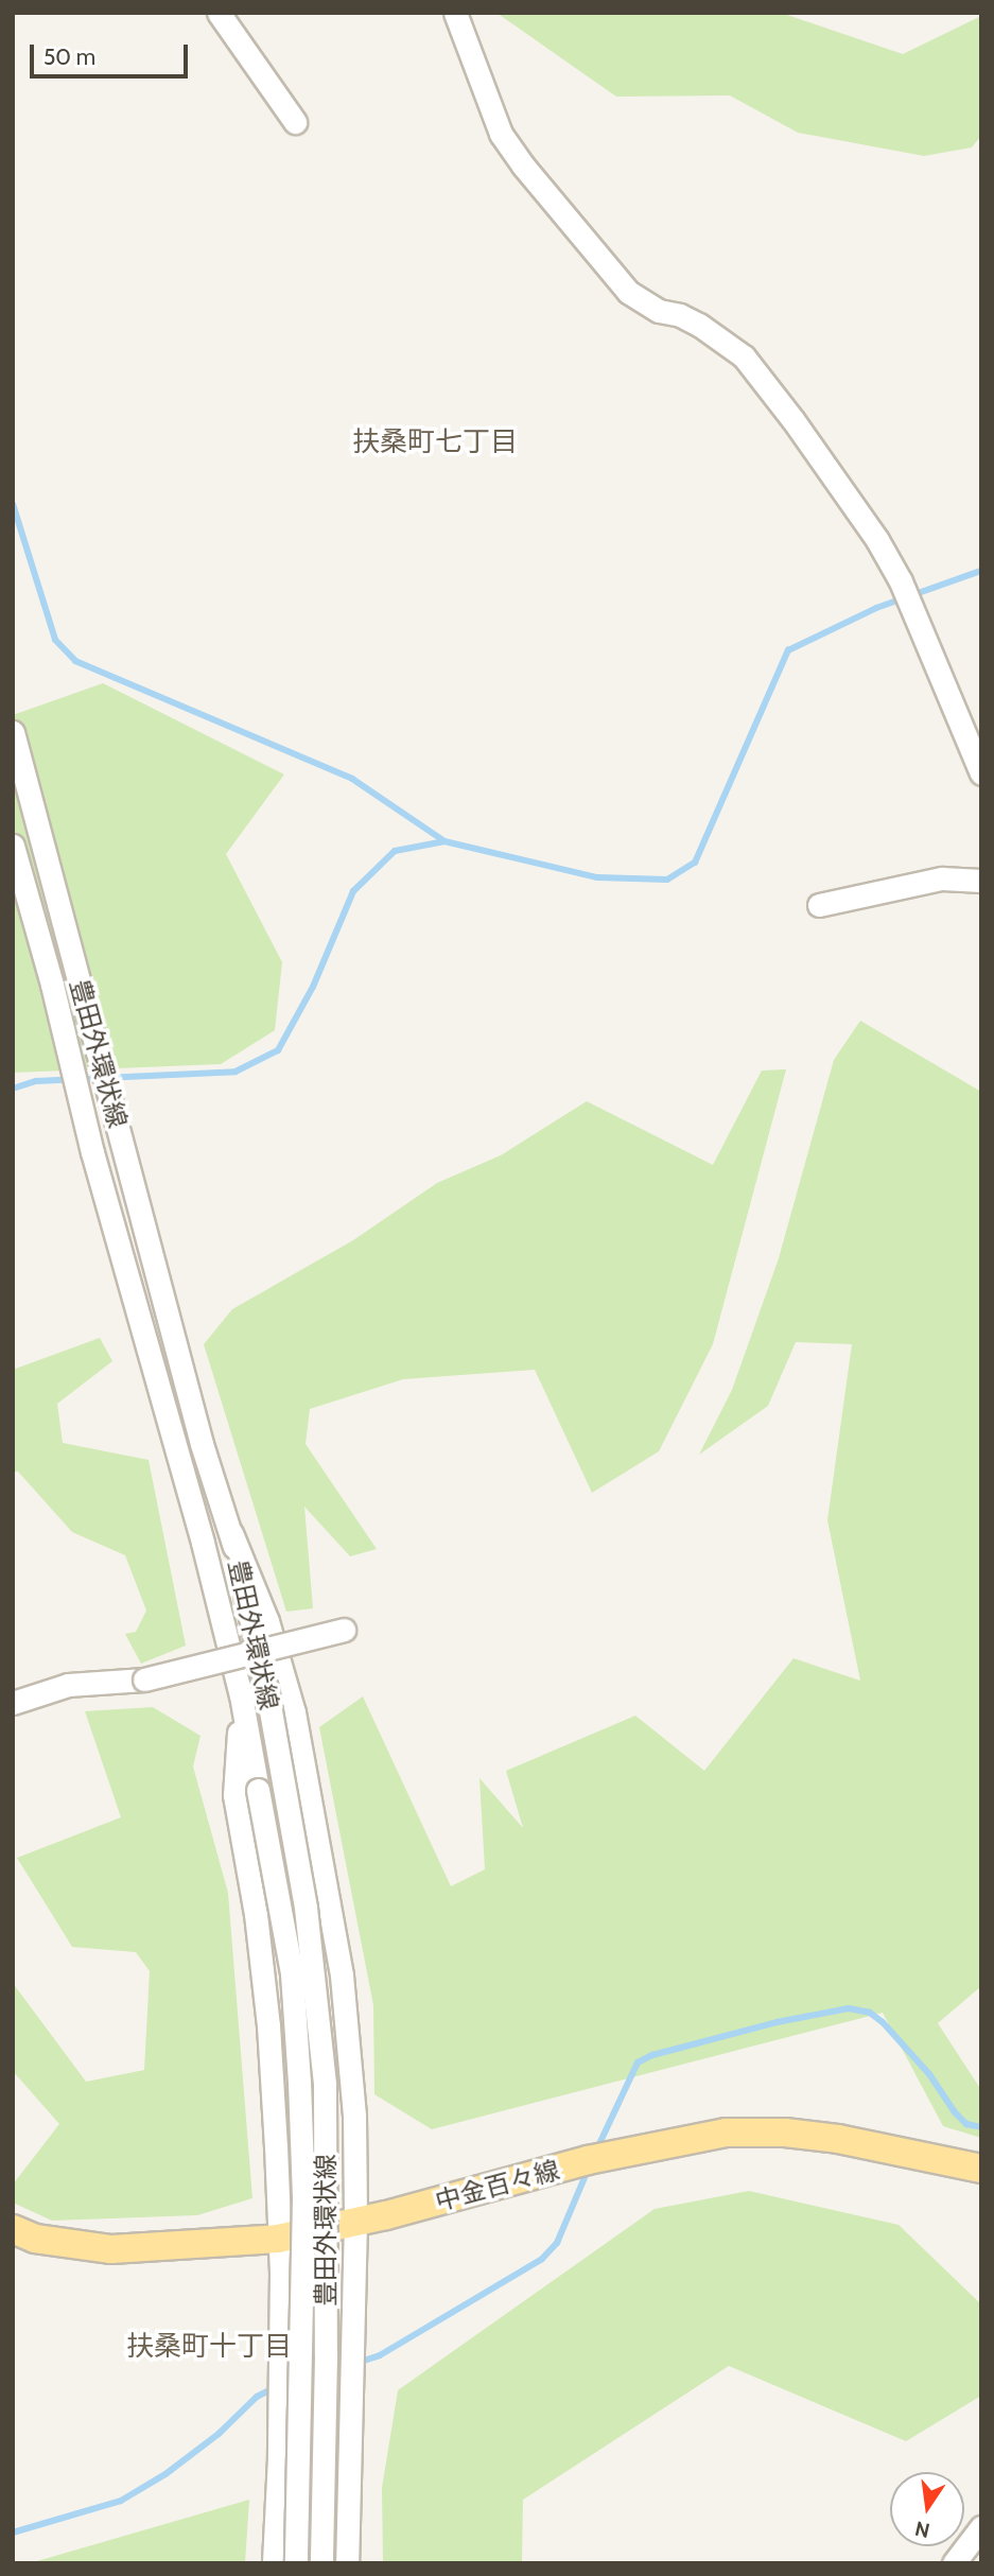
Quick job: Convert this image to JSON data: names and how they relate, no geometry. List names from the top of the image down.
{
  "streets": {
    "main road": ["中金百々線"],
    "street": ["豊田外環状線"]
  },
  "districts": ["扶桑町七丁目", "扶桑町十丁目"],
  "scale_bar": "50 m",
  "north": "bottom"
}
